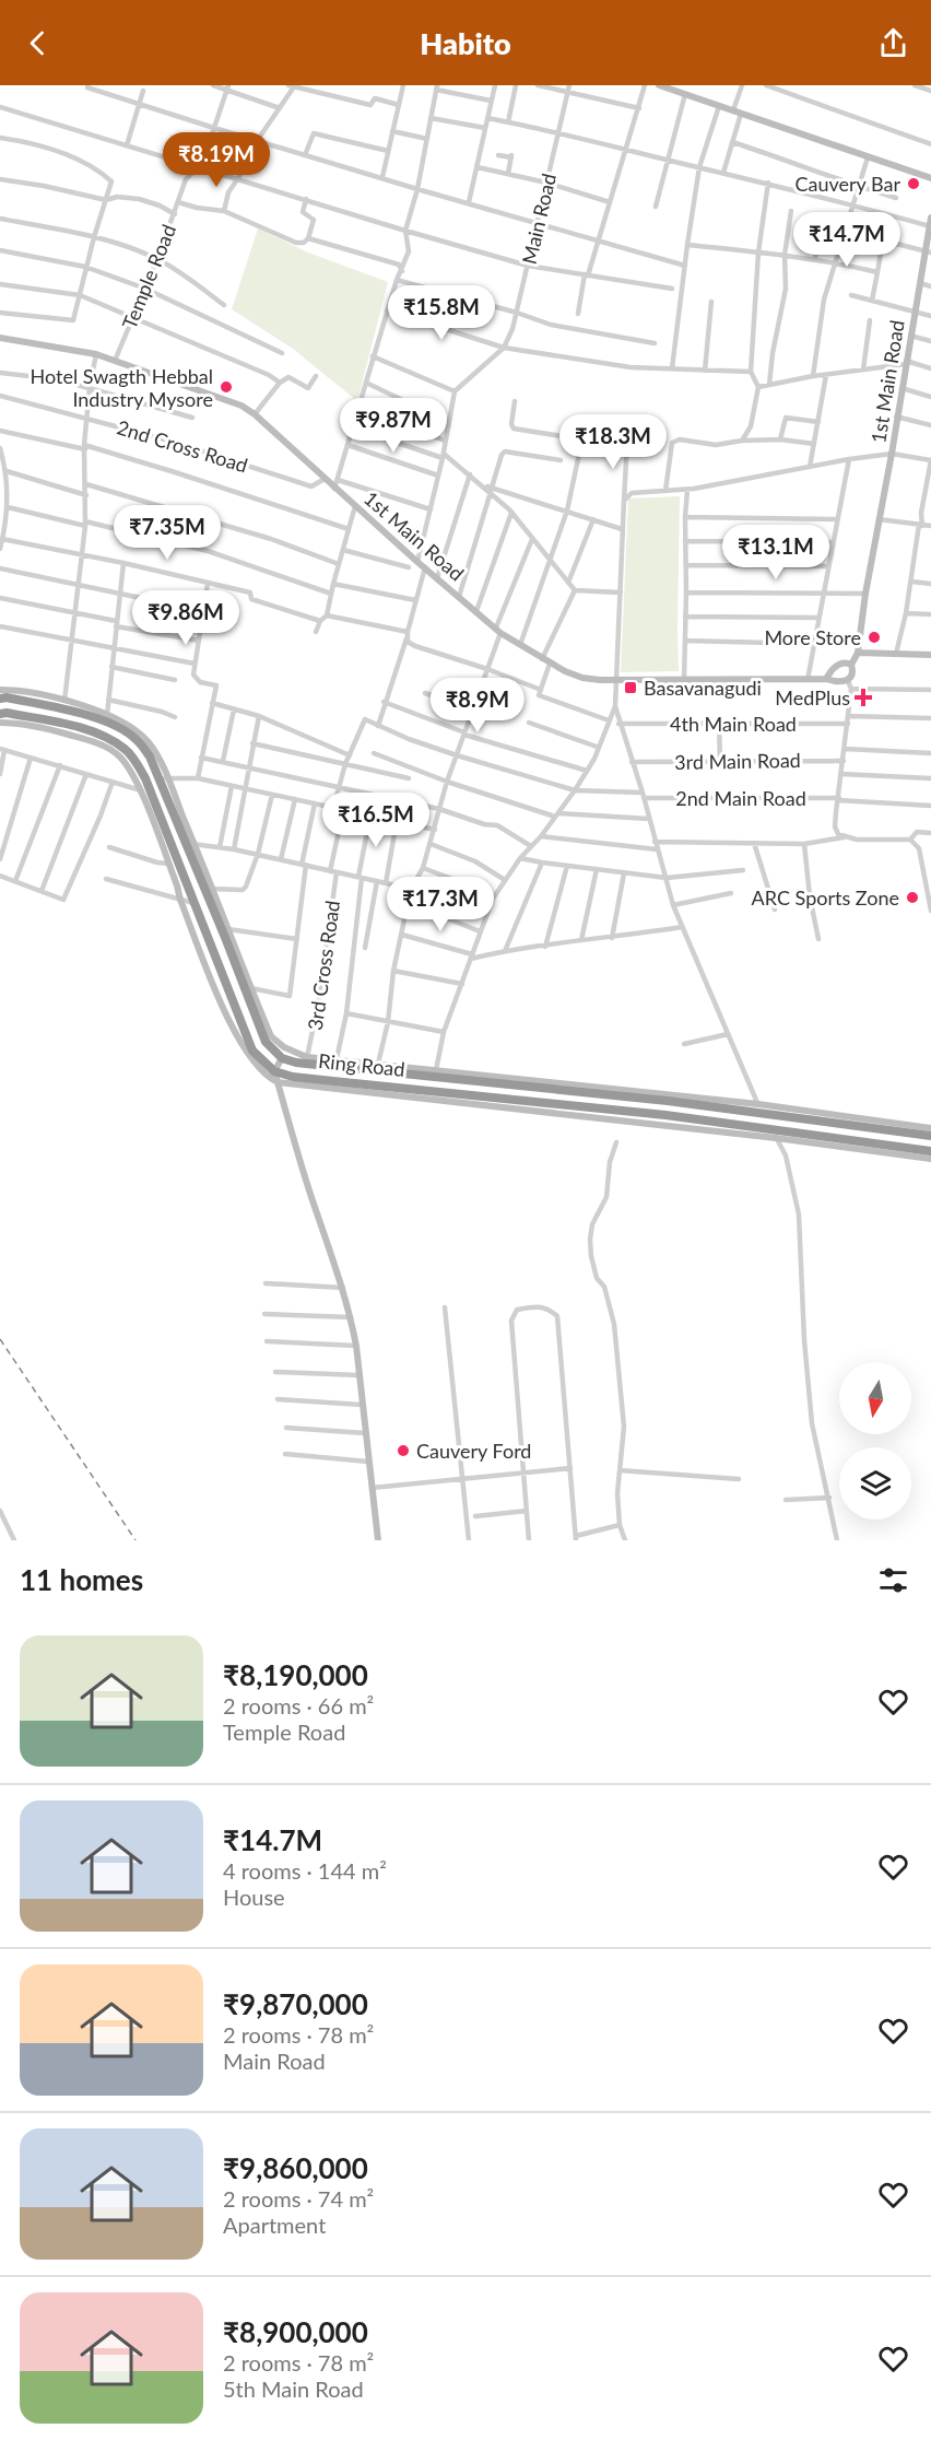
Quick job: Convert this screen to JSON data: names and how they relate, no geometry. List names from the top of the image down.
{
  "streets": {
    "highway": ["Ring Road"],
    "street": [
      "Main Road",
      "Temple Road",
      "1st Main Road",
      "2nd Cross Road",
      "4th Main Road",
      "3rd Main Road",
      "2nd Main Road",
      "3rd Cross Road"
    ]
  },
  "crossings": [
    ["Temple Road", "1st Main Road"],
    ["1st Main Road", "2nd Cross Road"]
  ],
  "places": {
    "other": [
      "Cauvery Bar",
      "Hotel Swagth Hebbal Industry Mysore",
      "More Store",
      "ARC Sports Zone",
      "Cauvery Ford"
    ],
    "transit": ["Basavanagudi"],
    "health": ["MedPlus"]
  },
  "north": "bottom",
  "page": {
    "header": "Habito",
    "price": [
      "₹8.19M",
      "₹14.7M",
      "₹15.8M",
      "₹9.87M",
      "₹18.3M",
      "₹7.35M",
      "₹13.1M",
      "₹9.86M",
      "₹8.9M",
      "₹16.5M",
      "₹17.3M"
    ],
    "heading": "11 homes",
    "list": [
      {
        "name": "₹8,190,000",
        "note": "2 rooms · 66 m² · Temple Road"
      },
      {
        "name": "₹14.7M",
        "note": "4 rooms · 144 m² · House"
      },
      {
        "name": "₹9,870,000",
        "note": "2 rooms · 78 m² · Main Road"
      },
      {
        "name": "₹9,860,000",
        "note": "2 rooms · 74 m² · Apartment"
      },
      {
        "name": "₹8,900,000",
        "note": "2 rooms · 78 m² · 5th Main Road"
      }
    ]
  }
}
